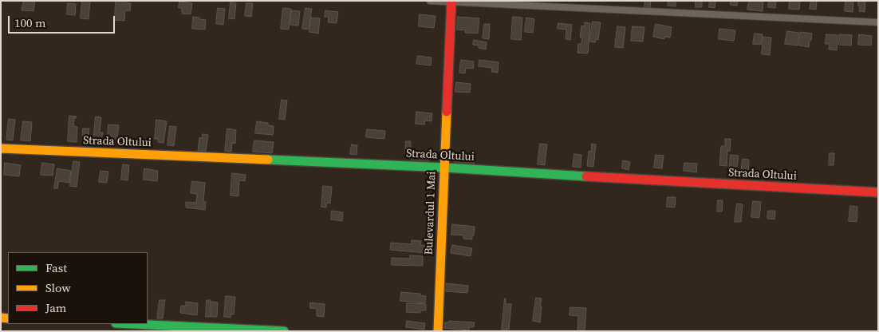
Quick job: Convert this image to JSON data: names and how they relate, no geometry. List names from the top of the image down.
{
  "streets": {
    "street": ["Strada Oltului", "Bulevardul 1 Mai"]
  },
  "crossings": [
    ["Strada Oltului", "Bulevardul 1 Mai"]
  ],
  "legend": ["Fast", "Slow", "Jam"],
  "scale_bar": "100 m"
}
